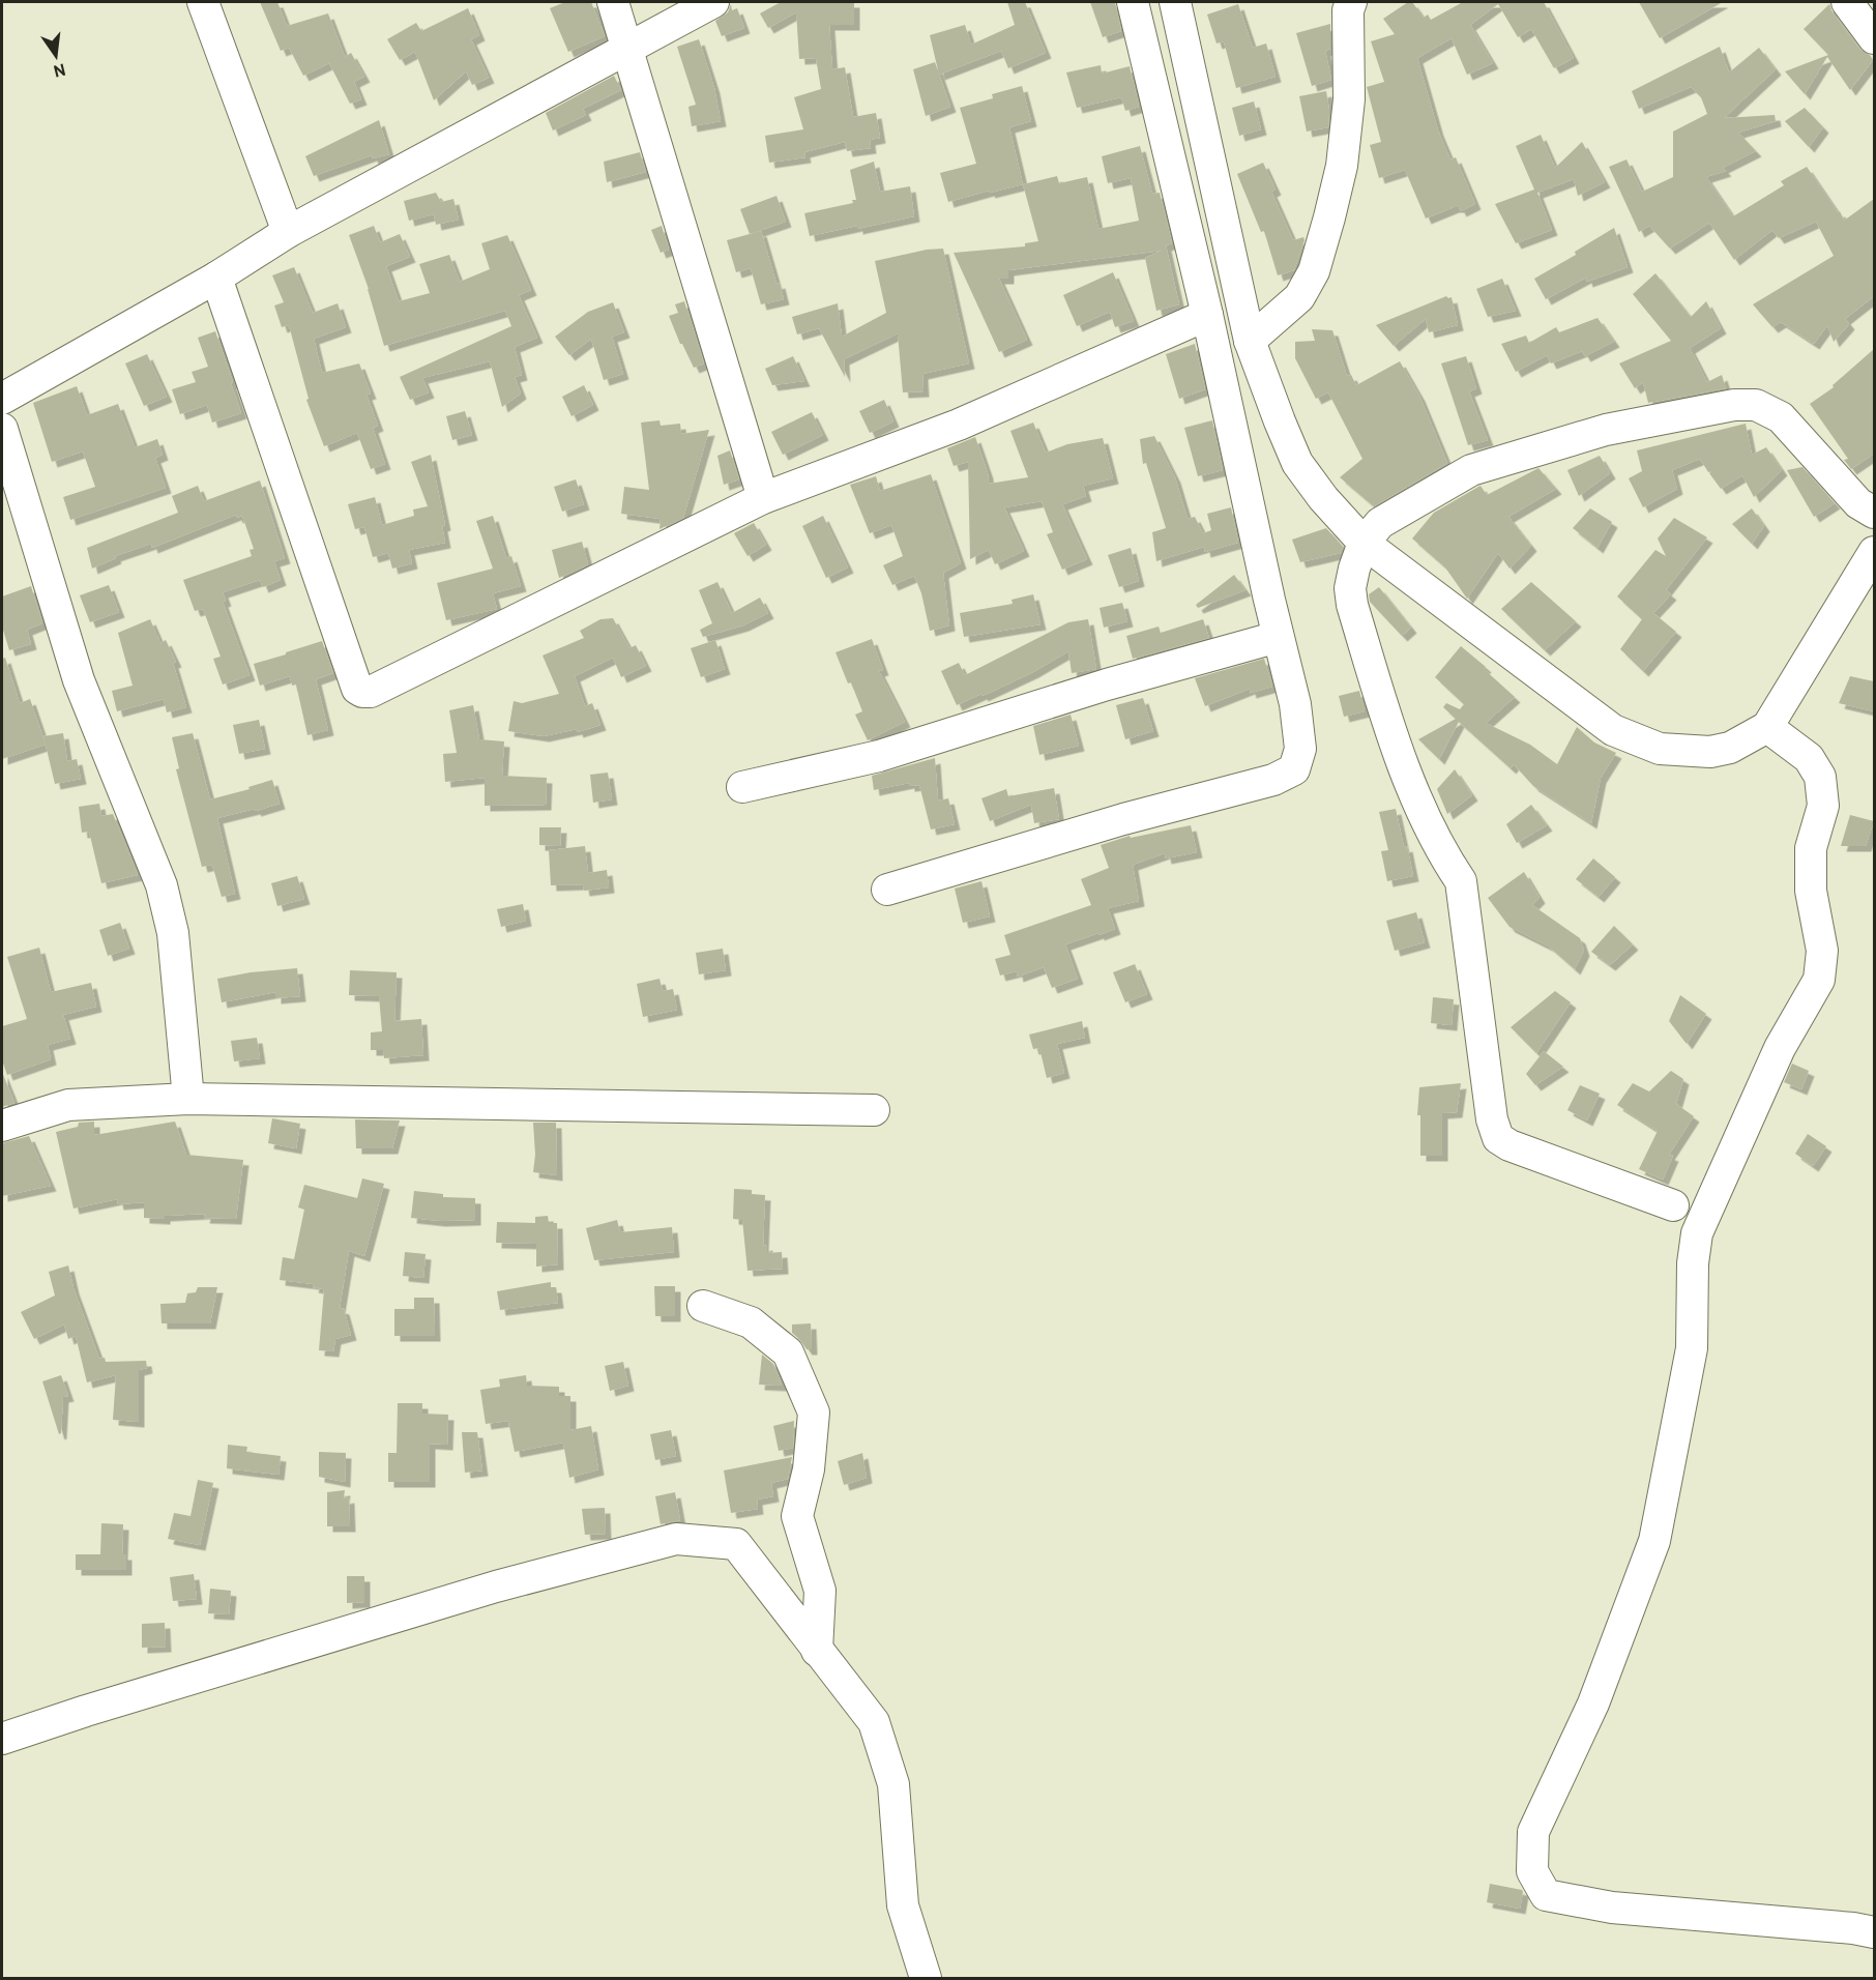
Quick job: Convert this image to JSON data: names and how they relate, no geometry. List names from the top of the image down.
{
  "north": "bottom"
}
